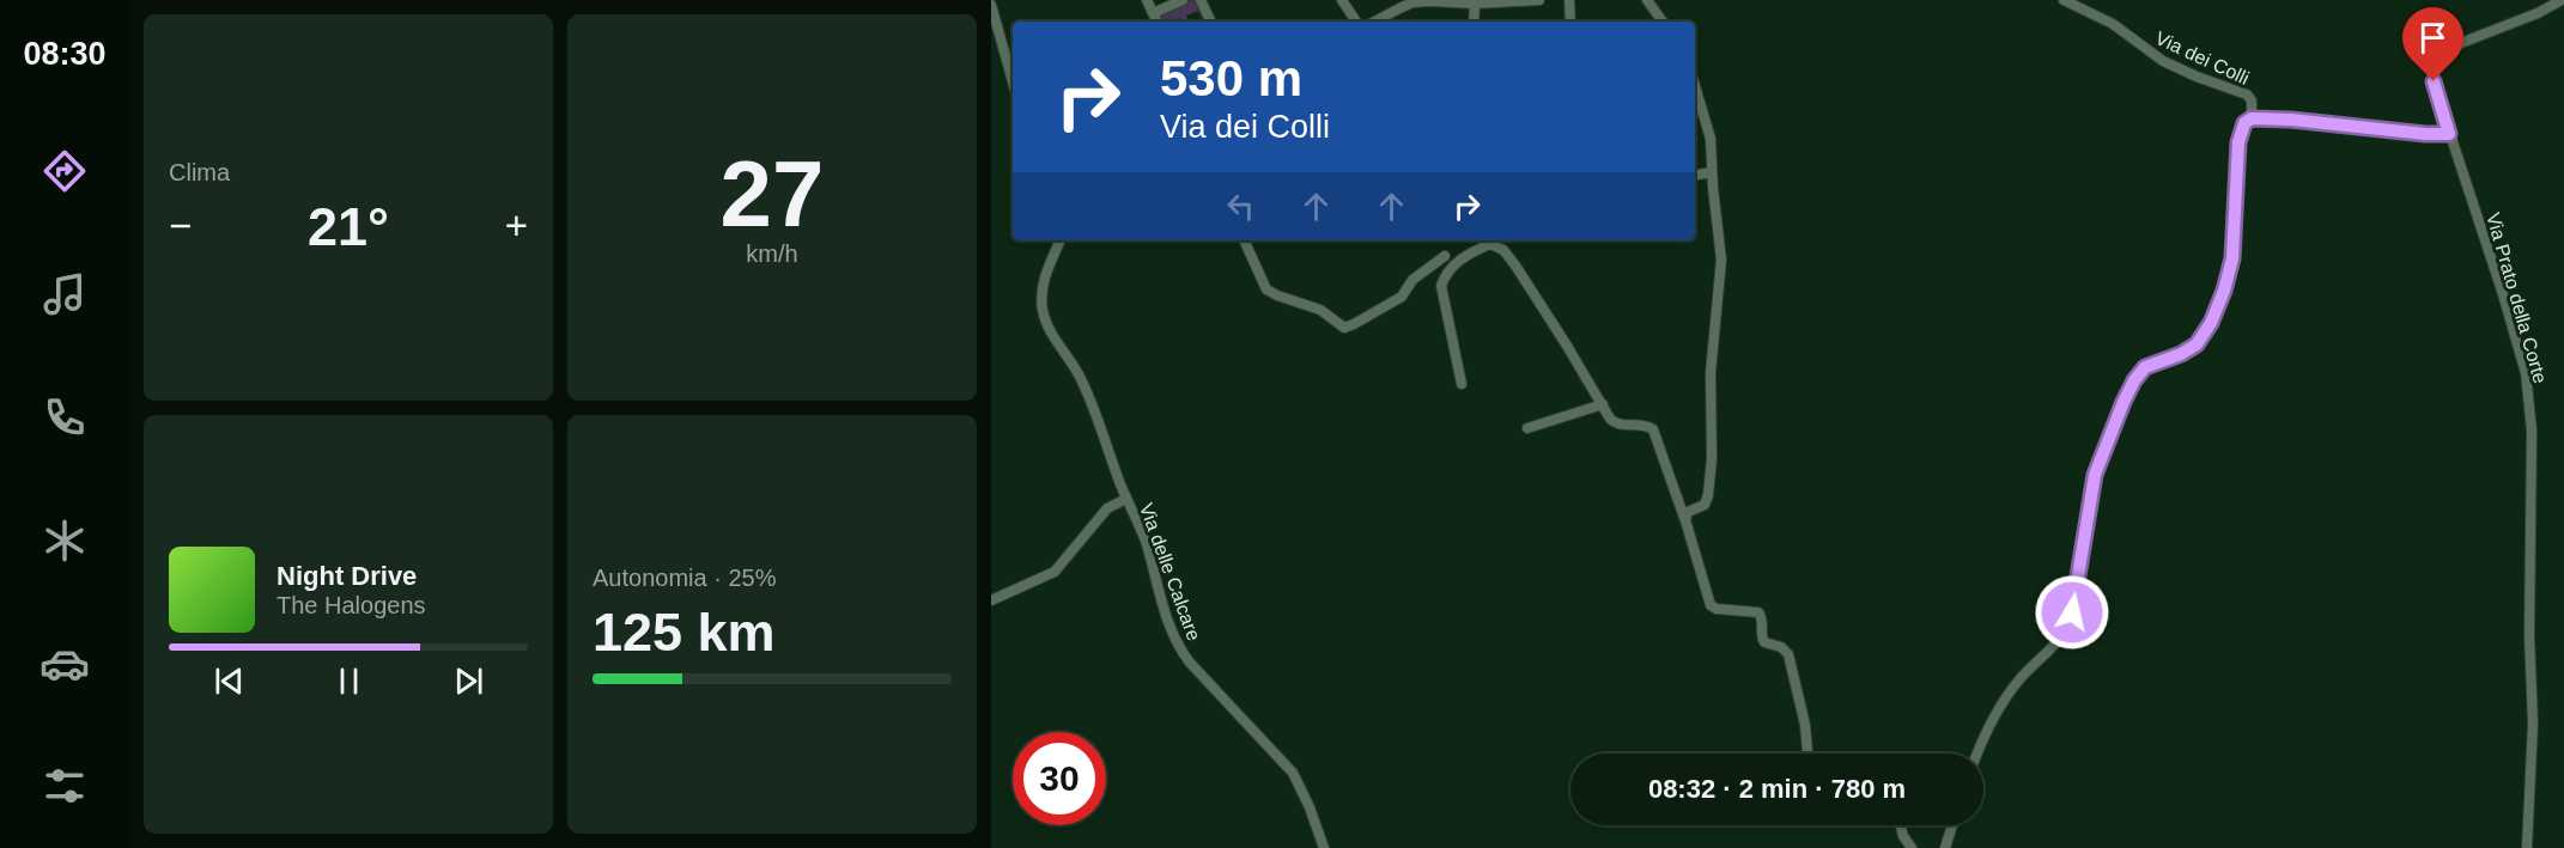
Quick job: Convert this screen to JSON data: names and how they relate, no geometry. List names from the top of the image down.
{
  "streets": {
    "street": ["Via dei Colli", "Via Prato della Corte", "Via delle Calcare"]
  },
  "page": {
    "tabs": "08:30",
    "tile": [
      "Clima",
      ["27", "km/h"],
      ["Autonomia · 25%", "125 km"]
    ],
    "turn": ["530 m", "Via dei Colli"],
    "heat": ["−", "21°", "+"],
    "song": ["Night Drive", "The Halogens"],
    "limit": "30",
    "trip": "08:32 · 2 min · 780 m"
  }
}
